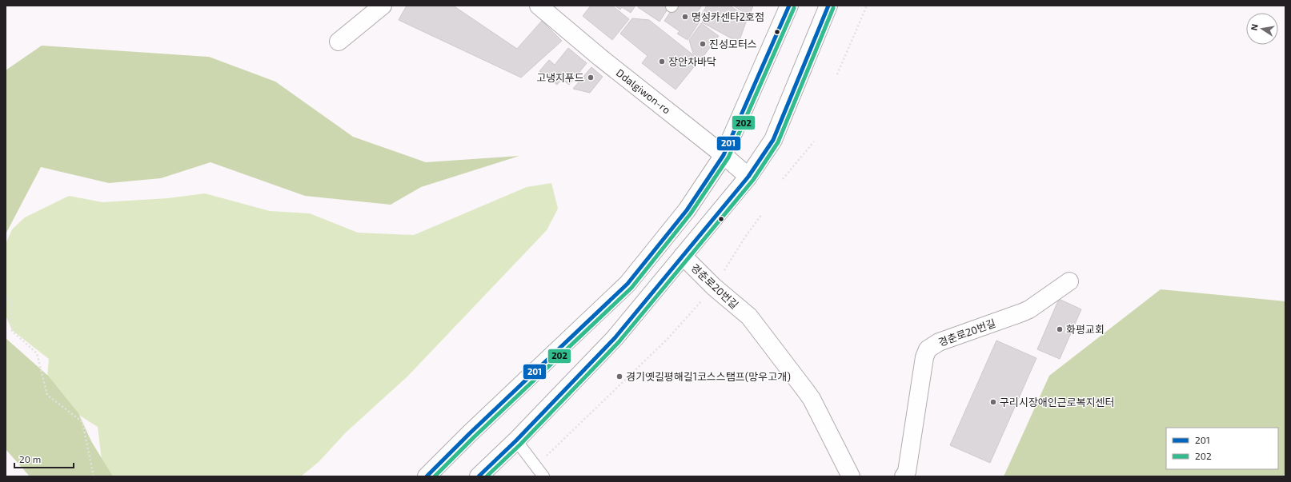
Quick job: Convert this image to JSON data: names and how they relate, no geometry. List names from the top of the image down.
{
  "streets": {
    "main road": ["Ddalgiwon-ro", "경춘로20번길"]
  },
  "places": [
    "명성카센타2호점",
    "진성모터스",
    "장안차바닥",
    "고냉지푸드",
    "화평교회",
    "경기옛길평해길1코스스탬프(망우고개)",
    "구리시장애인근로복지센터"
  ],
  "lines": ["transit line 201", "transit line 202"],
  "legend": ["201", "202"],
  "scale_bar": "20 m",
  "north": "left"
}
